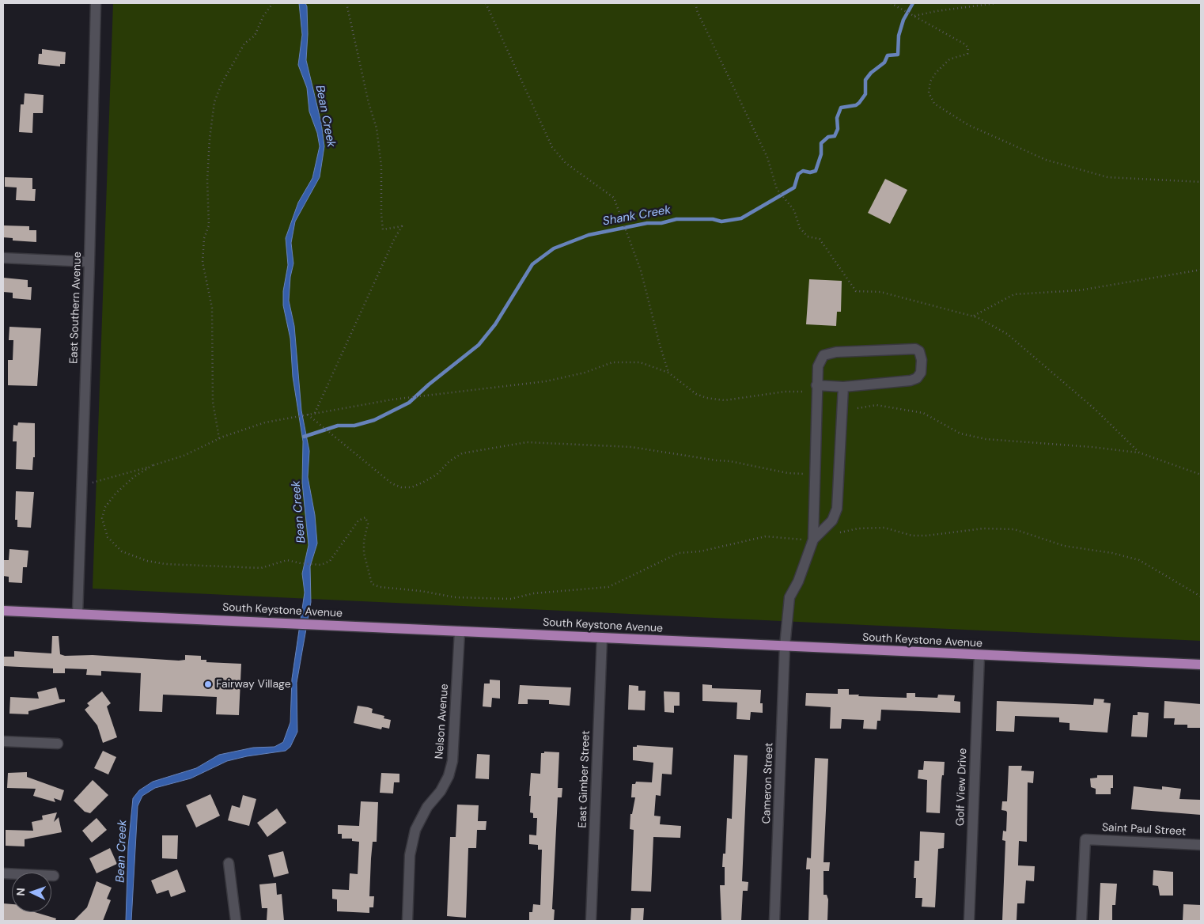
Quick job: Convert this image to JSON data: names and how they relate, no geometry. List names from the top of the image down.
{
  "streets": {
    "main road": ["South Keystone Avenue"],
    "street": [
      "East Southern Avenue",
      "Nelson Avenue",
      "East Gimber Street",
      "Cameron Street",
      "Golf View Drive",
      "Saint Paul Street"
    ]
  },
  "crossings": [
    ["East Southern Avenue", "South Keystone Avenue"],
    ["South Keystone Avenue", "Nelson Avenue"],
    ["South Keystone Avenue", "East Gimber Street"],
    ["South Keystone Avenue", "Cameron Street"],
    ["South Keystone Avenue", "Golf View Drive"]
  ],
  "water": ["Bean Creek", "Shank Creek"],
  "places": ["Fairway Village"],
  "north": "left"
}
